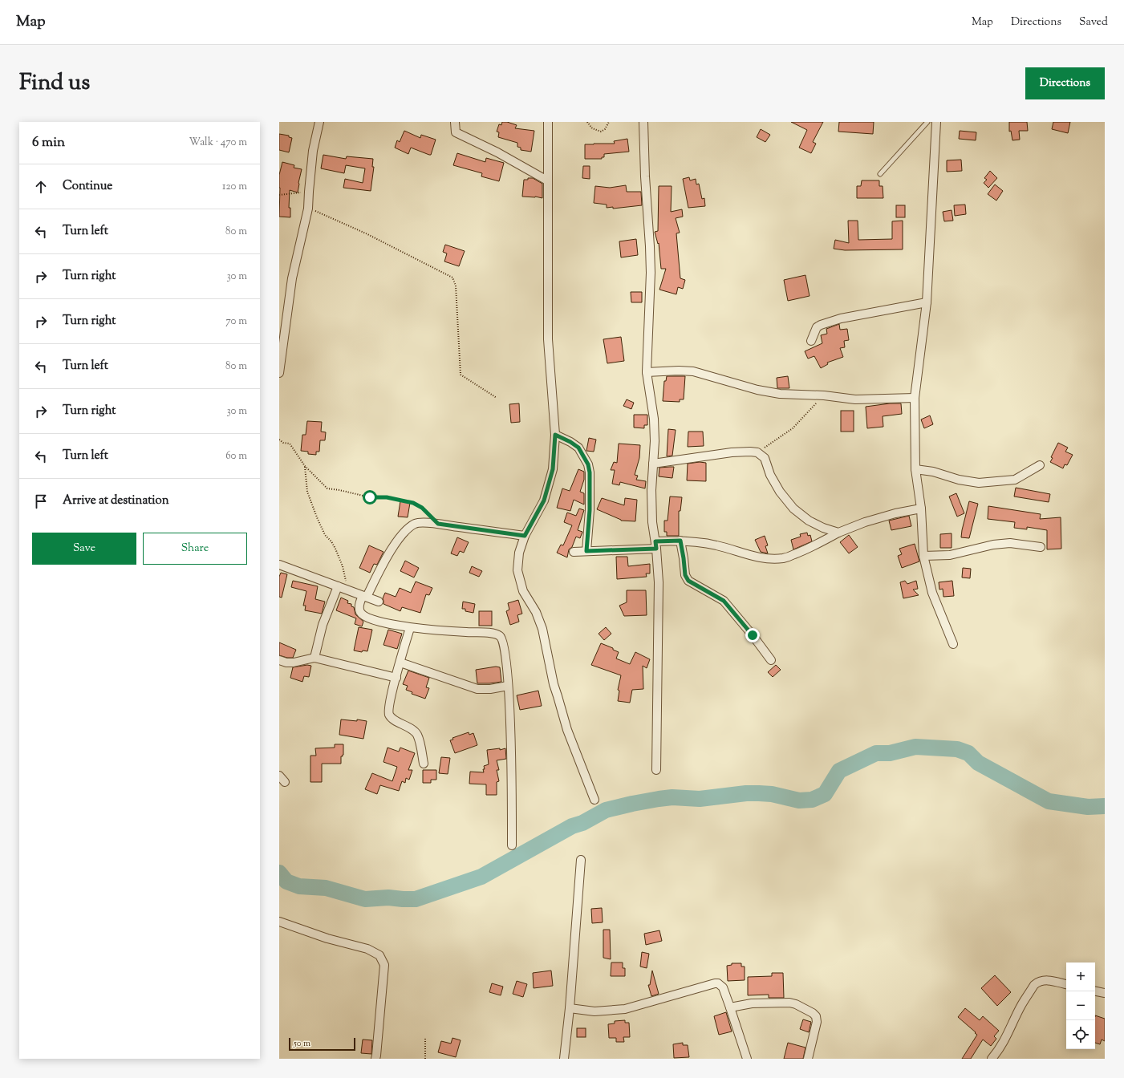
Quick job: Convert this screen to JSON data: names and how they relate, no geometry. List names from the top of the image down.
{
  "scale_bar": "50 m",
  "page": {
    "header": "Map",
    "nav": ["Map", "Directions", "Saved"],
    "title": "Find us",
    "buttons": [
      "Directions",
      ["Save", "Share"]
    ],
    "heading": ["6 min", "Walk · 470 m"],
    "list": [
      ["Continue", "120 m"],
      ["Turn left", "80 m"],
      ["Turn right", "30 m"],
      ["Turn right", "70 m"],
      ["Turn left", "80 m"],
      ["Turn right", "30 m"],
      ["Turn left", "60 m"],
      "Arrive at destination"
    ],
    "map_buttons": ["+", "−"],
    "scale": "50 m"
  }
}
